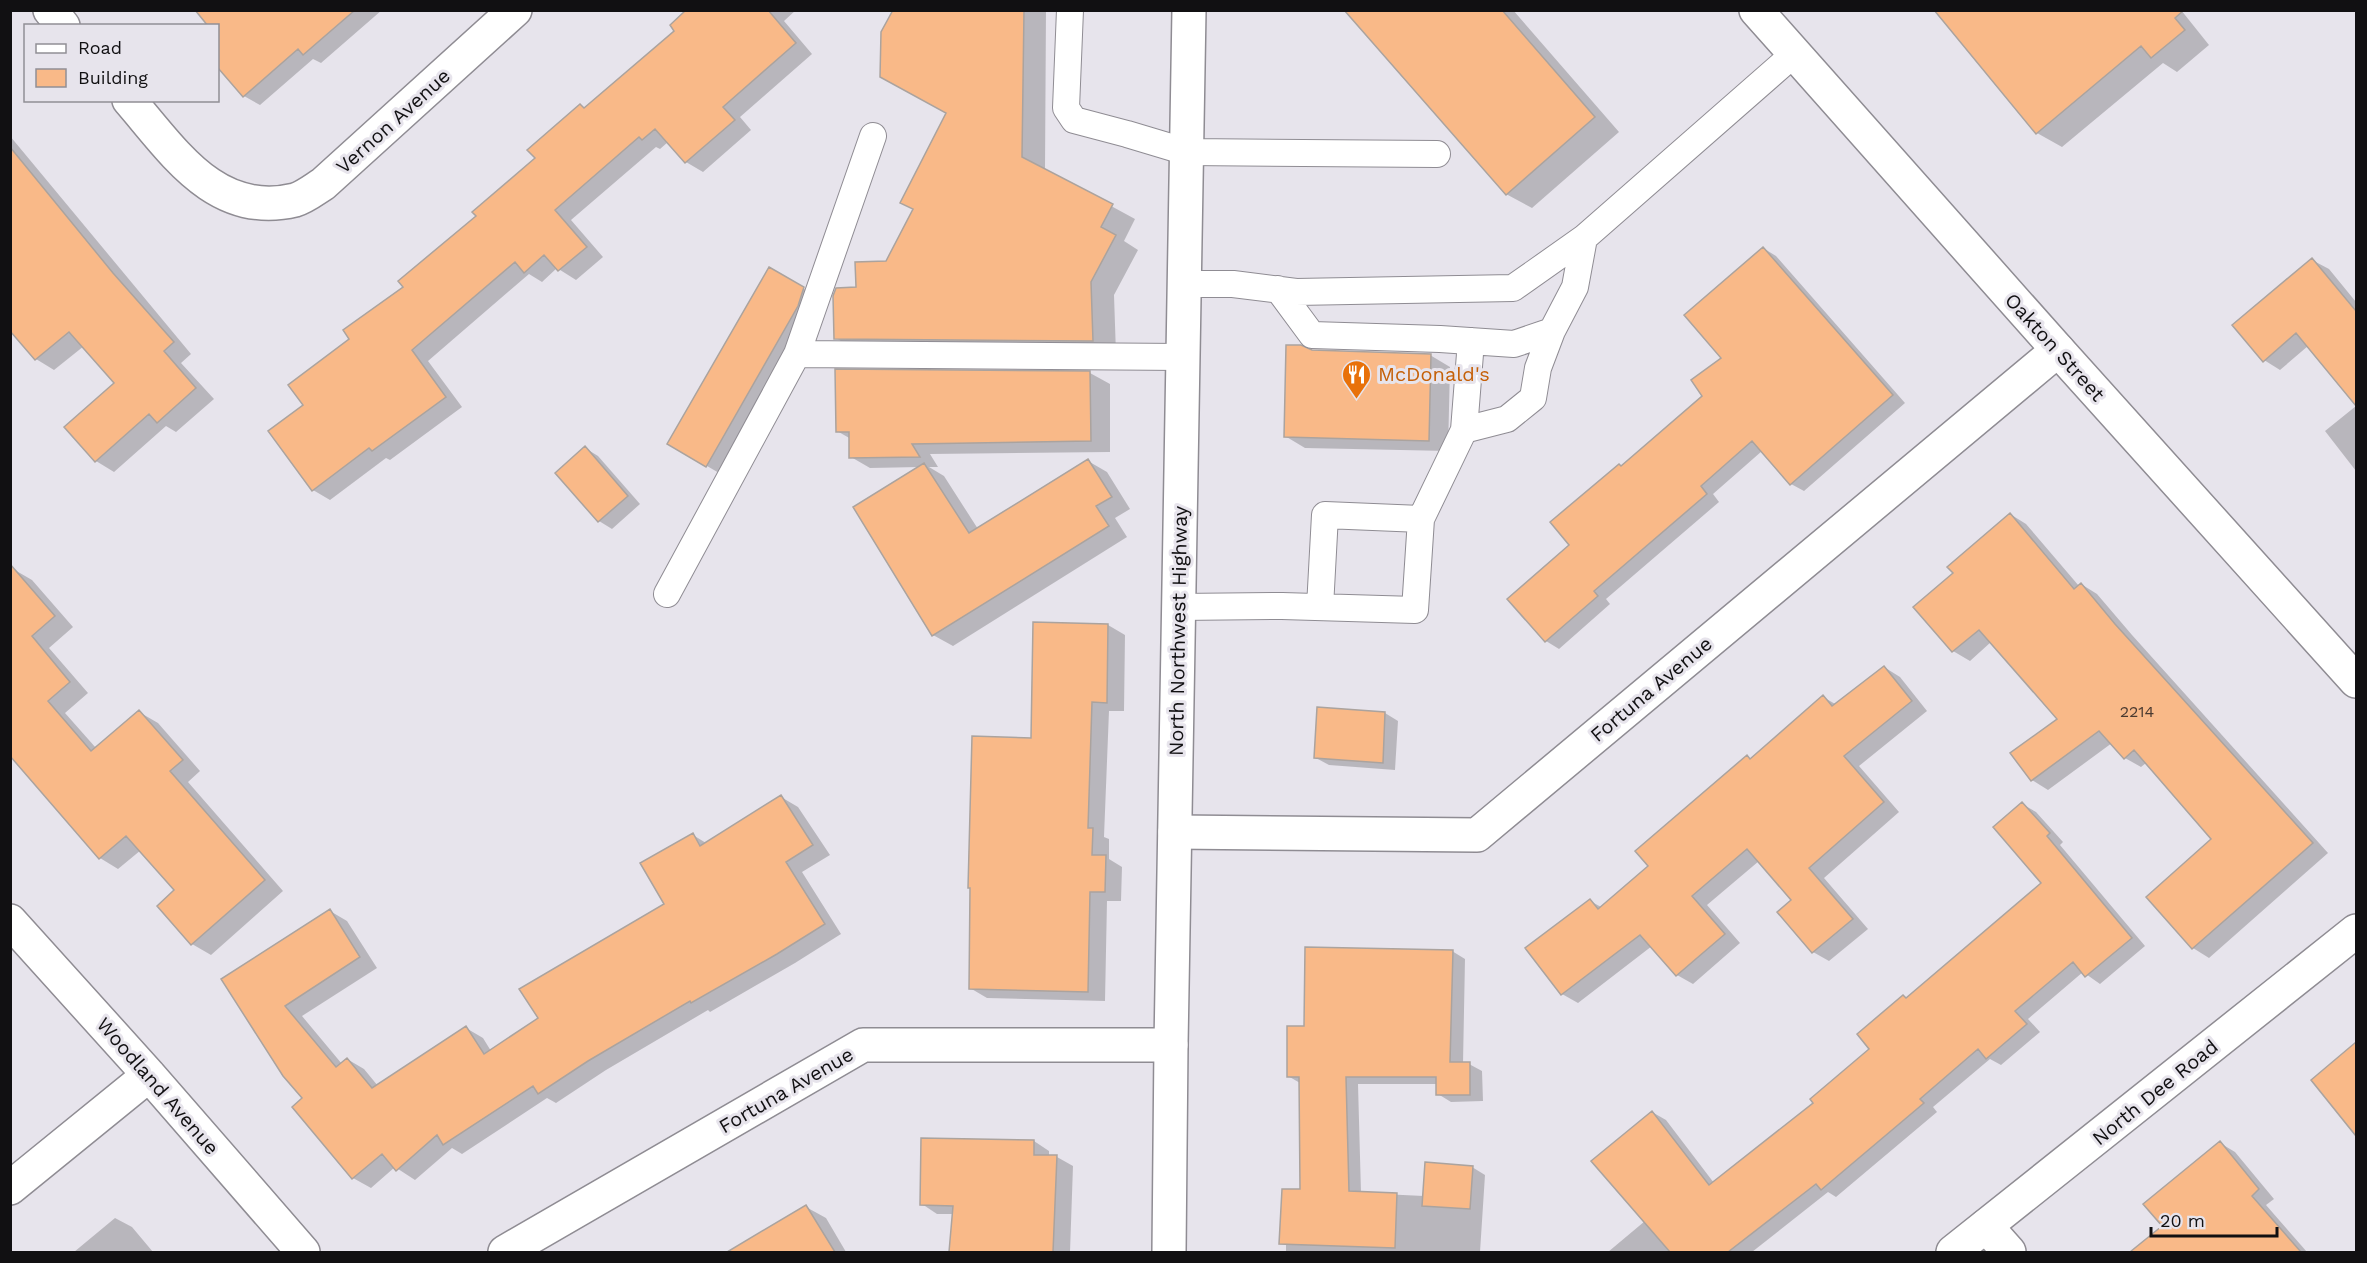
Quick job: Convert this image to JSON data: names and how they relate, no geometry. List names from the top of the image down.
{
  "streets": {
    "street": [
      "Vernon Avenue",
      "Oakton Street",
      "North Northwest Highway",
      "Fortuna Avenue",
      "Woodland Avenue",
      "North Dee Road"
    ]
  },
  "crossings": [
    ["Oakton Street", "Fortuna Avenue"],
    ["North Northwest Highway", "Fortuna Avenue"]
  ],
  "places": {
    "restaurant": ["McDonald's"]
  },
  "house_numbers": ["2214"],
  "legend": ["Road", "Building"],
  "scale_bar": "20 m"
}
